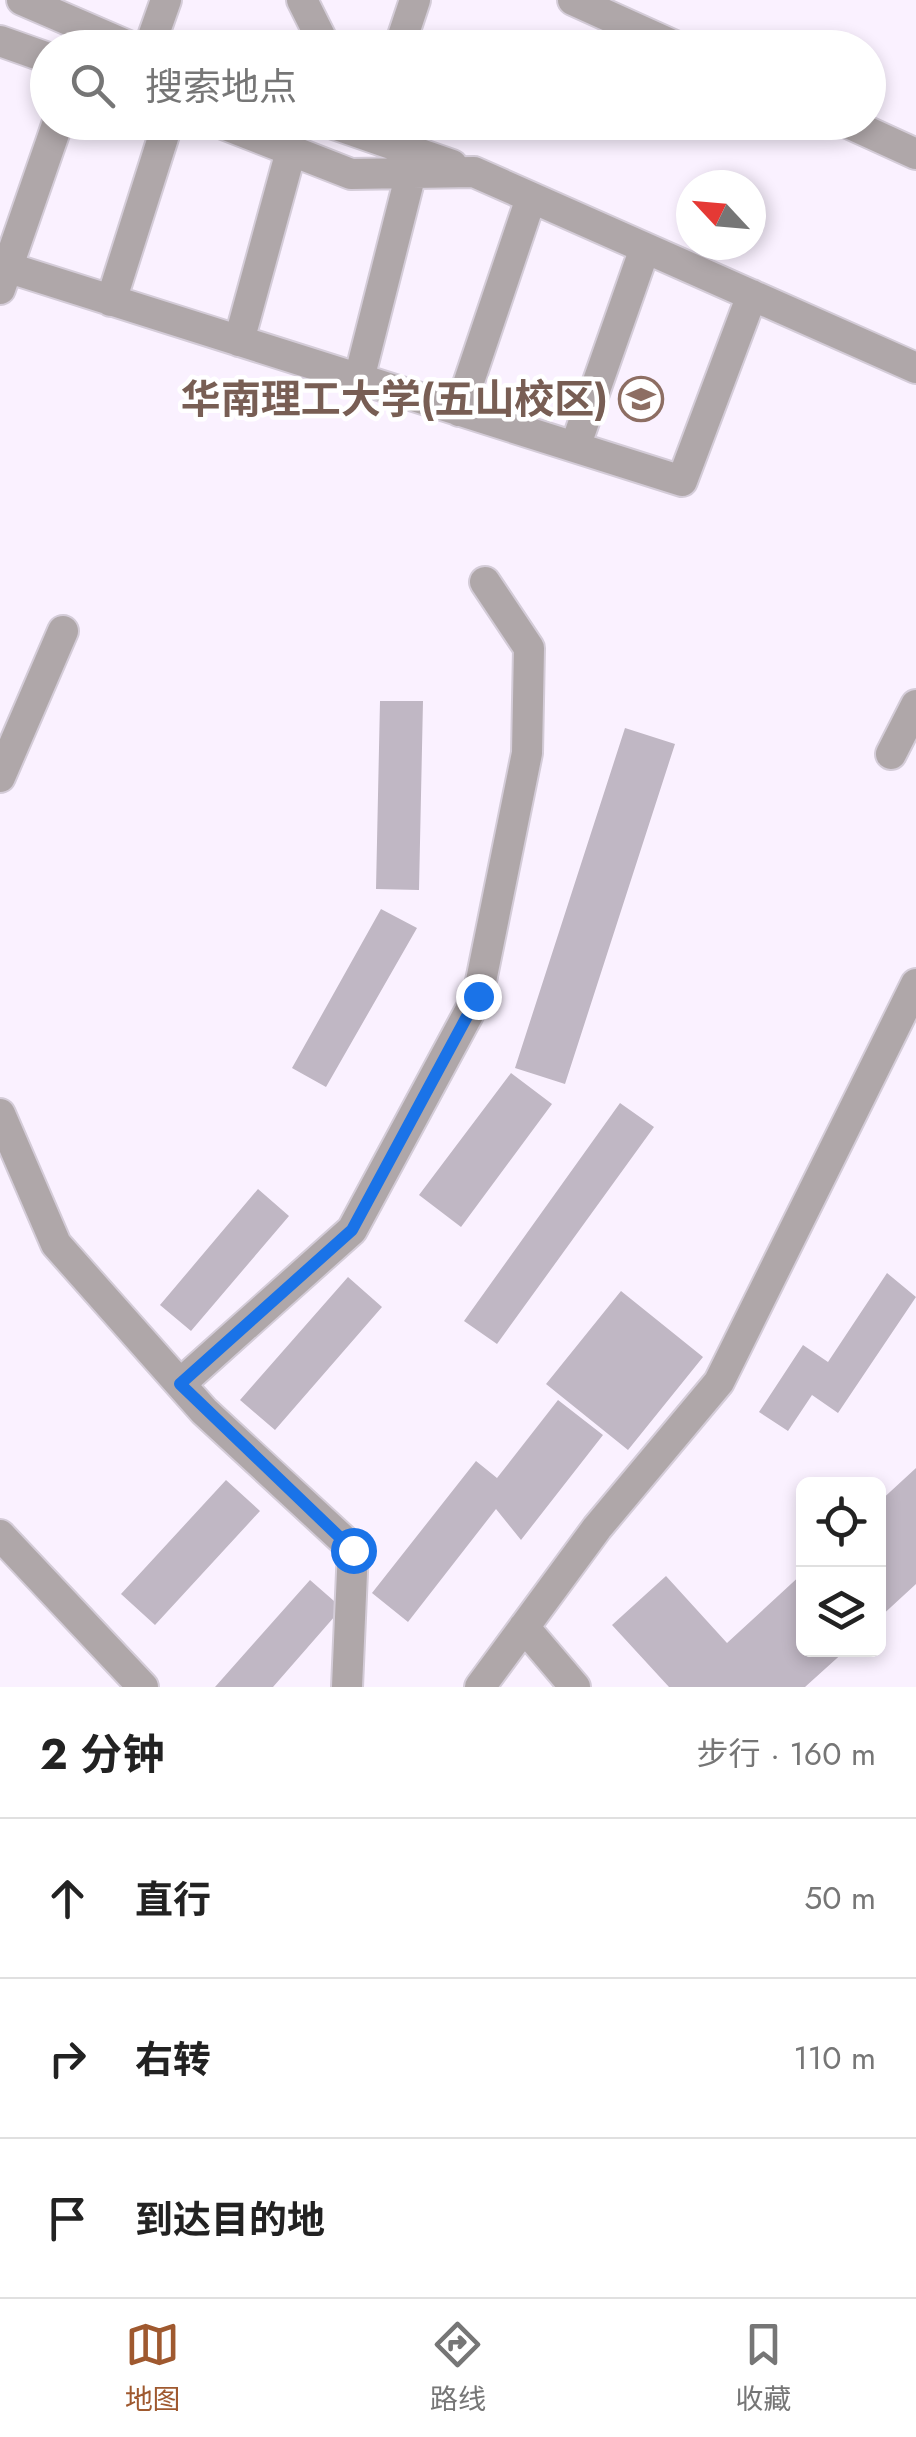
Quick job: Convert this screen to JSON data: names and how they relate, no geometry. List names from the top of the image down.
{
  "places": {
    "school or university": ["华南理工大学(五山校区)"]
  },
  "north": "top left",
  "page": {
    "search": "搜索地点",
    "heading": ["2 分钟", "步行 · 160 m"],
    "list": [
      ["直行", "50 m"],
      ["右转", "110 m"],
      "到达目的地"
    ],
    "nav": ["地图", "路线", "收藏"]
  }
}
